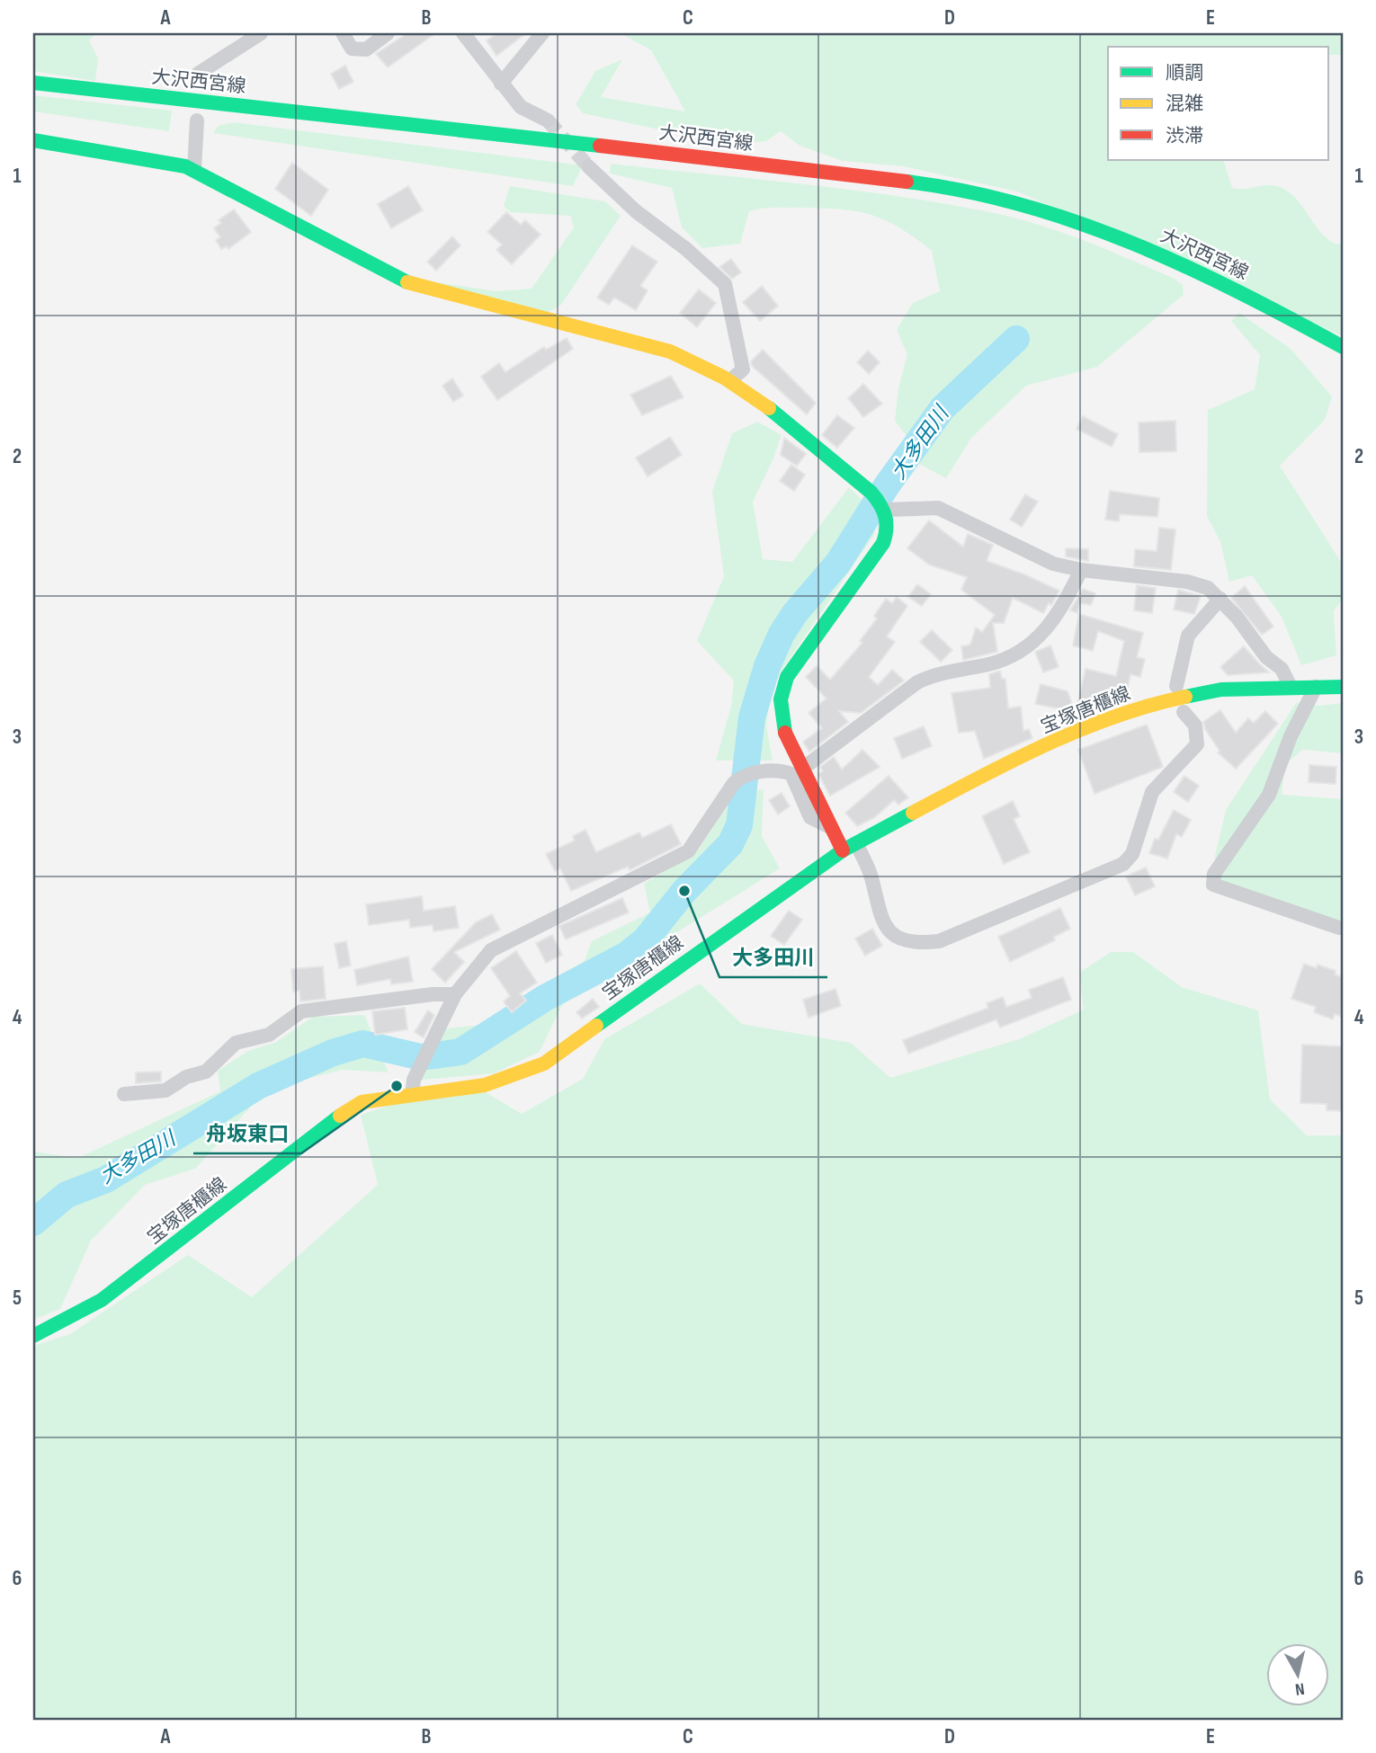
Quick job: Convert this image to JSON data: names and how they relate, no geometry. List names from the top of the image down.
{
  "streets": {
    "main road": ["大沢西宮線", "宝塚唐櫃線"]
  },
  "water": ["大多田川"],
  "places": ["大多田川", "舟坂東口"],
  "legend": ["順調", "混雑", "渋滞"],
  "north": "bottom",
  "grid": {
    "columns": [
      "A",
      "B",
      "C",
      "D",
      "E"
    ],
    "rows": [
      "1",
      "2",
      "3",
      "4",
      "5",
      "6"
    ]
  }
}
